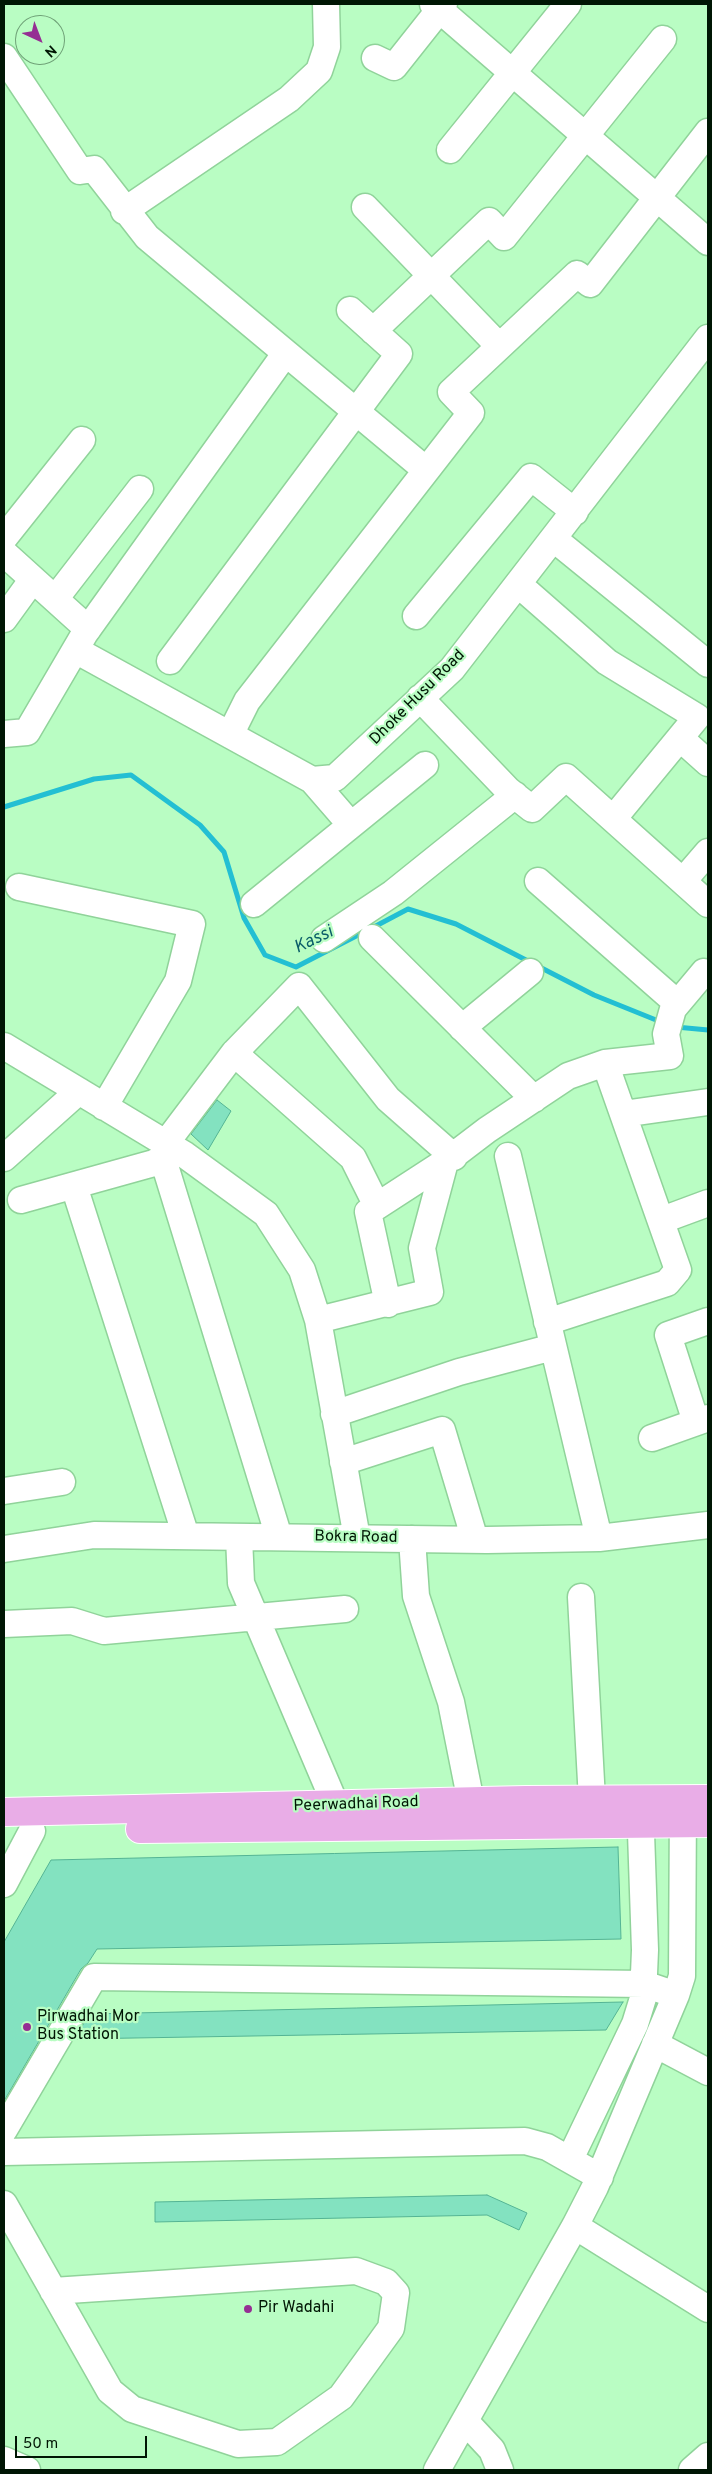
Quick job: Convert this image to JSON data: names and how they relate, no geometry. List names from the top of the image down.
{
  "streets": {
    "main road": ["Peerwadhai Road"],
    "street": ["Dhoke Husu Road", "Bokra Road"]
  },
  "water": ["Kassi"],
  "places": ["Pirwadhai Mor Bus Station", "Pir Wadahi"],
  "scale_bar": "50 m",
  "north": "bottom right"
}
